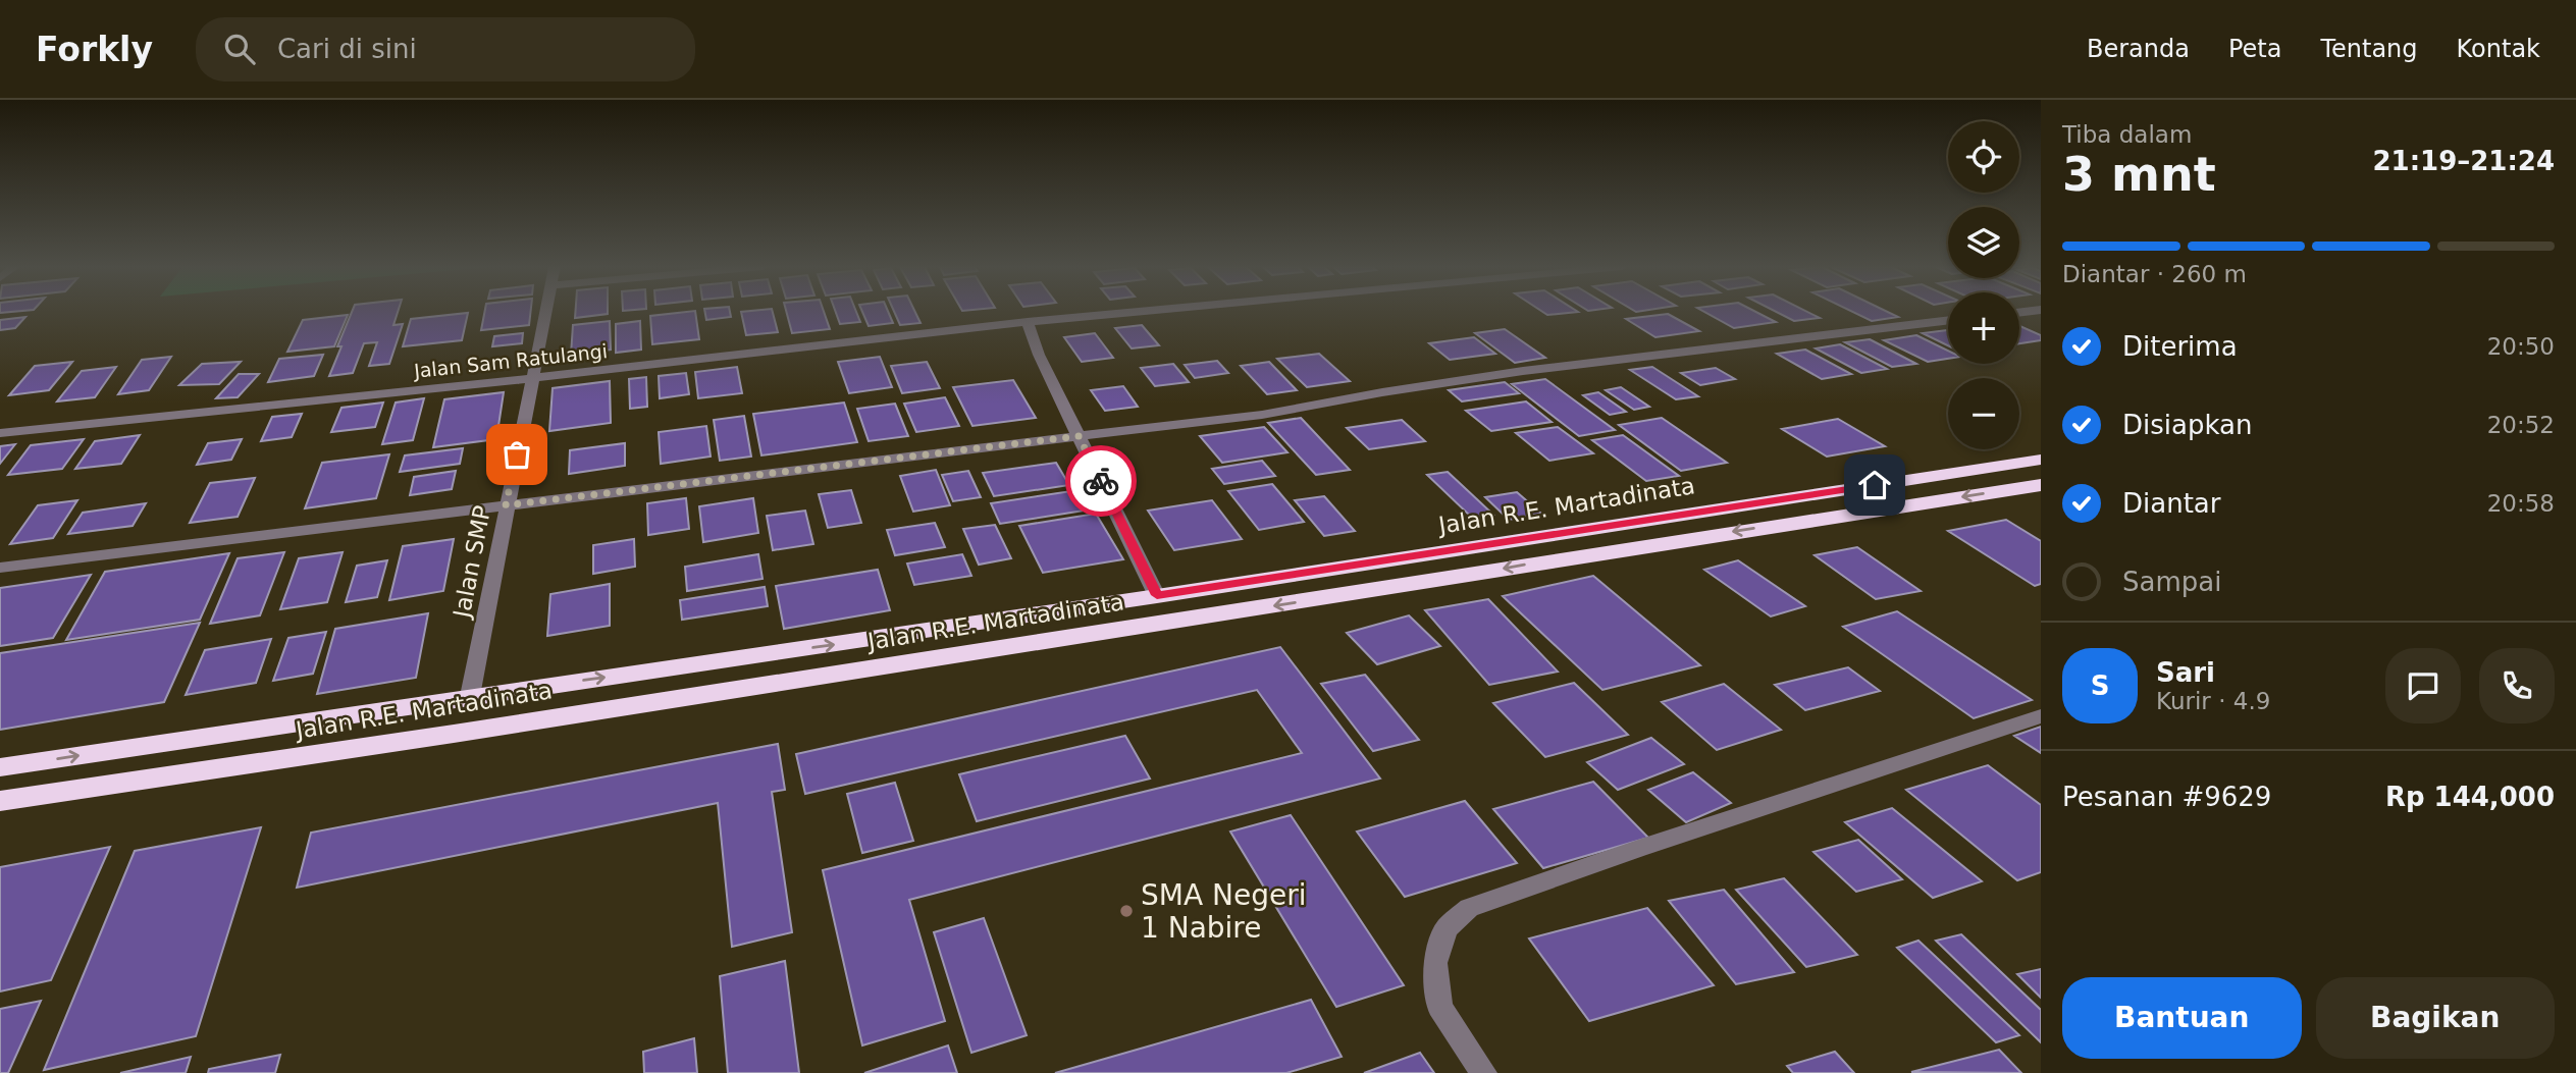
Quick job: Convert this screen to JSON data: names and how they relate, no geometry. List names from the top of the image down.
{
  "streets": {
    "highway": ["Jalan R.E. Martadinata"],
    "street": ["Jalan Sam Ratulangi", "Jalan SMP"]
  },
  "crossings": [
    ["Jalan Sam Ratulangi", "Jalan SMP"],
    ["Jalan R.E. Martadinata", "Jalan SMP"]
  ],
  "places": ["SMA Negeri 1 Nabire"],
  "page": {
    "header": "Forkly",
    "search": "Cari di sini",
    "nav": [
      "Beranda",
      "Peta",
      "Tentang",
      "Kontak"
    ],
    "heading": ["3 mnt", "Tiba dalam", "21:19–21:24"],
    "panel": [
      "Sari",
      "Kurir · 4.9",
      "Pesanan #9629",
      "Rp 144,000"
    ],
    "map_buttons": ["+", "−"],
    "bar": "Diantar · 260 m",
    "list": [
      ["Diterima", "20:50"],
      ["Disiapkan", "20:52"],
      ["Diantar", "20:58"],
      "Sampai"
    ],
    "round": "S",
    "buttons": ["Bantuan", "Bagikan"]
  }
}
